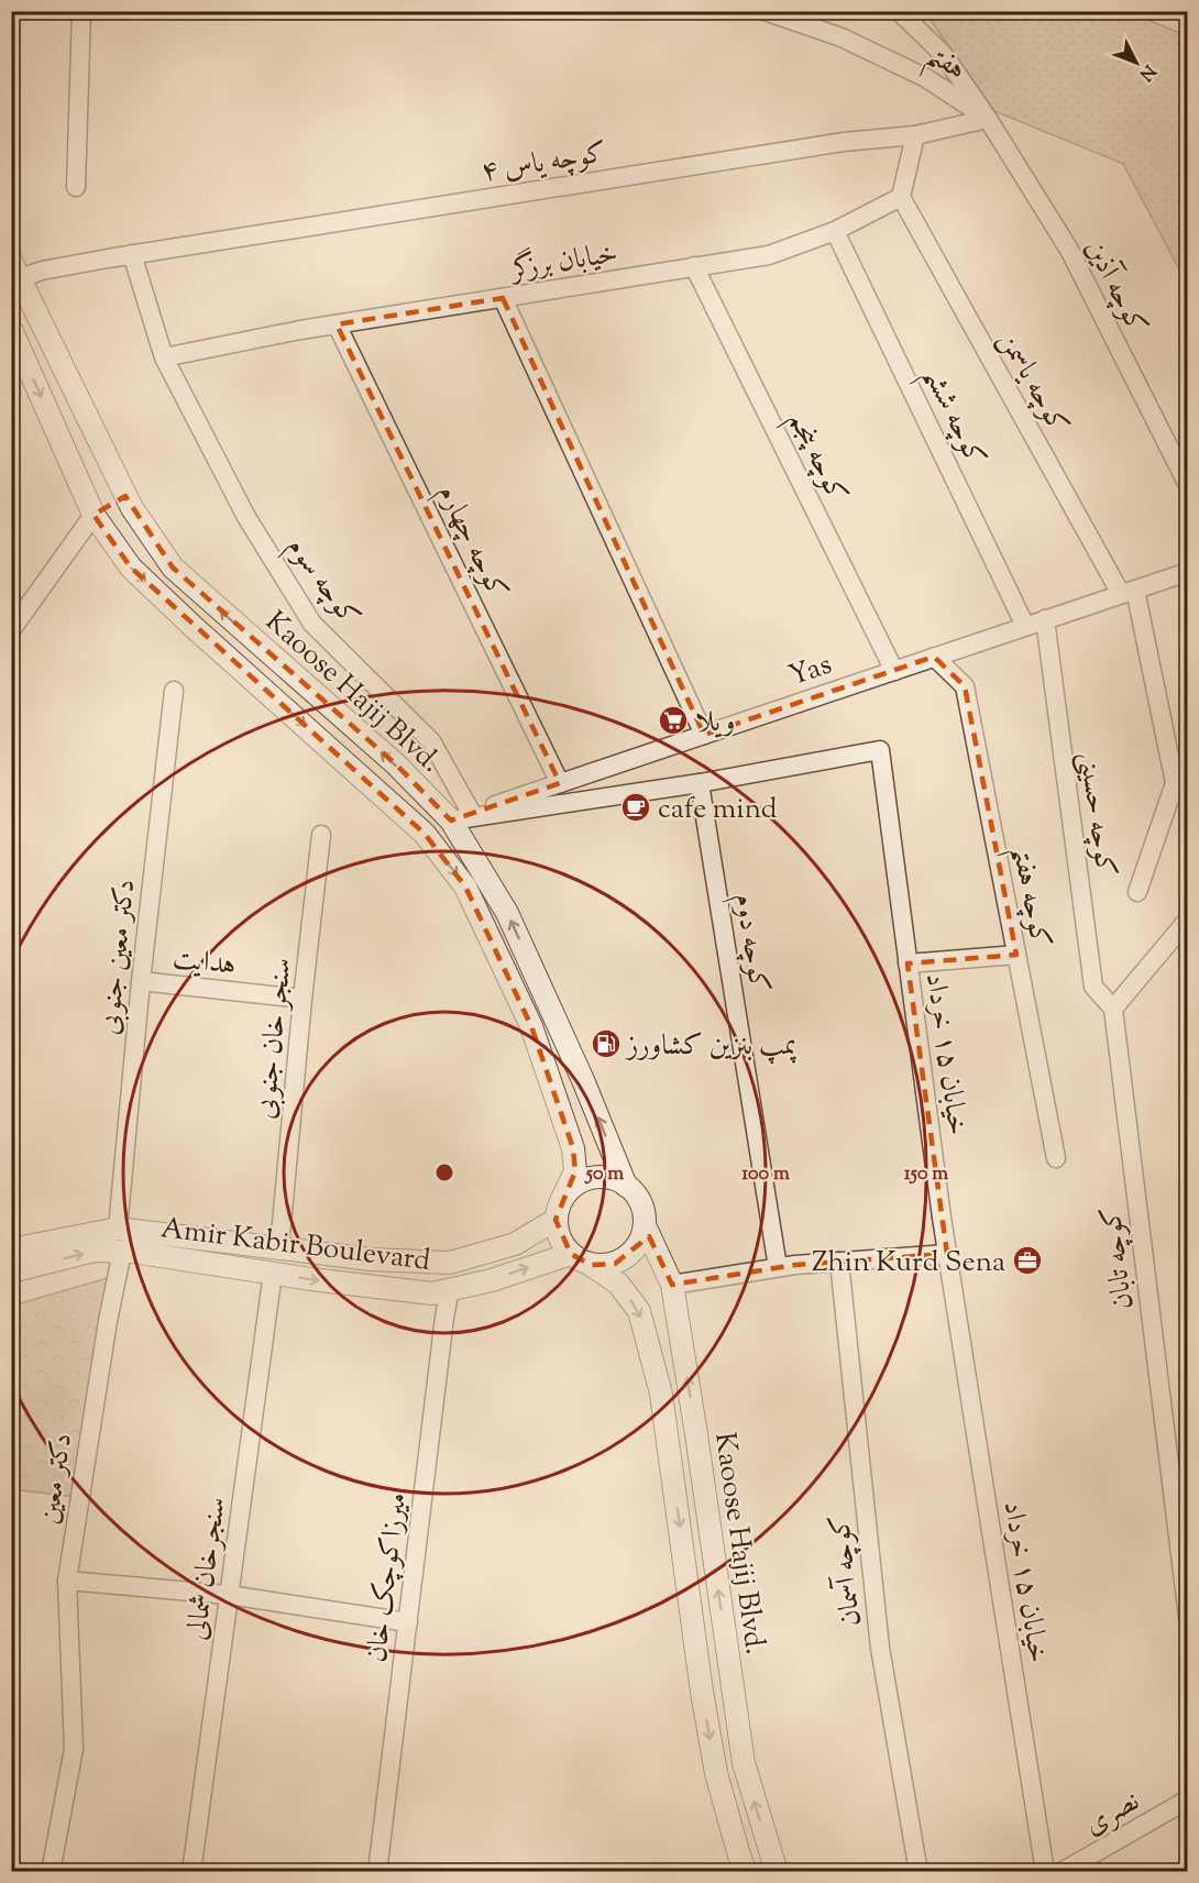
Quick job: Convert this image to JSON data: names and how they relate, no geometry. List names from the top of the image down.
{
  "streets": {
    "street": [
      "هفتم",
      "کوچه یاس ۴",
      "خیابان برزگر",
      "کوچه آذین",
      "کوچه یاسمن",
      "کوچه ششم",
      "کوچه پنجم",
      "کوچه چهارم",
      "کوچه سوم",
      "Yas",
      "Kaoose Hajij Blvd.",
      "کوچه حسینی",
      "کوچه هفتم",
      "کوچه دوم",
      "دکتر معین جنوبی",
      "هدایت",
      "سنجر خان جنوبی",
      "خیابان ۱۵ خرداد",
      "Amir Kabir Boulevard",
      "کوچه تابان",
      "دکتر معین",
      "سنجرخان شمالی",
      "کوچه آسمان",
      "میرزاکوچک خان",
      "نصری"
    ]
  },
  "crossings": [
    ["هفتم", "کوچه یاس ۴"],
    ["هفتم", "کوچه آذین"],
    ["کوچه یاس ۴", "کوچه آذین"],
    ["کوچه یاس ۴", "کوچه سوم"],
    ["کوچه یاس ۴", "Kaoose Hajij Blvd."],
    ["خیابان برزگر", "کوچه یاسمن"],
    ["خیابان برزگر", "کوچه ششم"],
    ["خیابان برزگر", "کوچه پنجم"],
    ["خیابان برزگر", "کوچه چهارم"],
    ["خیابان برزگر", "کوچه سوم"],
    ["کوچه یاسمن", "Yas"],
    ["کوچه ششم", "Yas"],
    ["کوچه پنجم", "Yas"],
    ["کوچه چهارم", "Yas"],
    ["کوچه سوم", "Yas"],
    ["Yas", "Kaoose Hajij Blvd."],
    ["Yas", "کوچه حسینی"],
    ["Yas", "کوچه هفتم"],
    ["Yas", "خیابان ۱۵ خرداد"],
    ["Kaoose Hajij Blvd.", "خیابان ۱۵ خرداد"],
    ["Kaoose Hajij Blvd.", "Amir Kabir Boulevard"],
    ["کوچه حسینی", "کوچه تابان"],
    ["کوچه دوم", "خیابان ۱۵ خرداد"],
    ["دکتر معین جنوبی", "هدایت"],
    ["دکتر معین جنوبی", "Amir Kabir Boulevard"],
    ["هدایت", "سنجر خان جنوبی"],
    ["سنجر خان جنوبی", "Amir Kabir Boulevard"],
    ["Amir Kabir Boulevard", "دکتر معین"],
    ["Amir Kabir Boulevard", "سنجرخان شمالی"],
    ["Amir Kabir Boulevard", "میرزاکوچک خان"]
  ],
  "places": {
    "supermarket": ["ویلا"],
    "cafe": ["cafe mind"],
    "fuel station": ["پمپ بنزین کشاورز"],
    "office": ["Zhin Kurd Sena"]
  },
  "north": "bottom right",
  "rings": ["50 m", "100 m", "150 m"]
}
